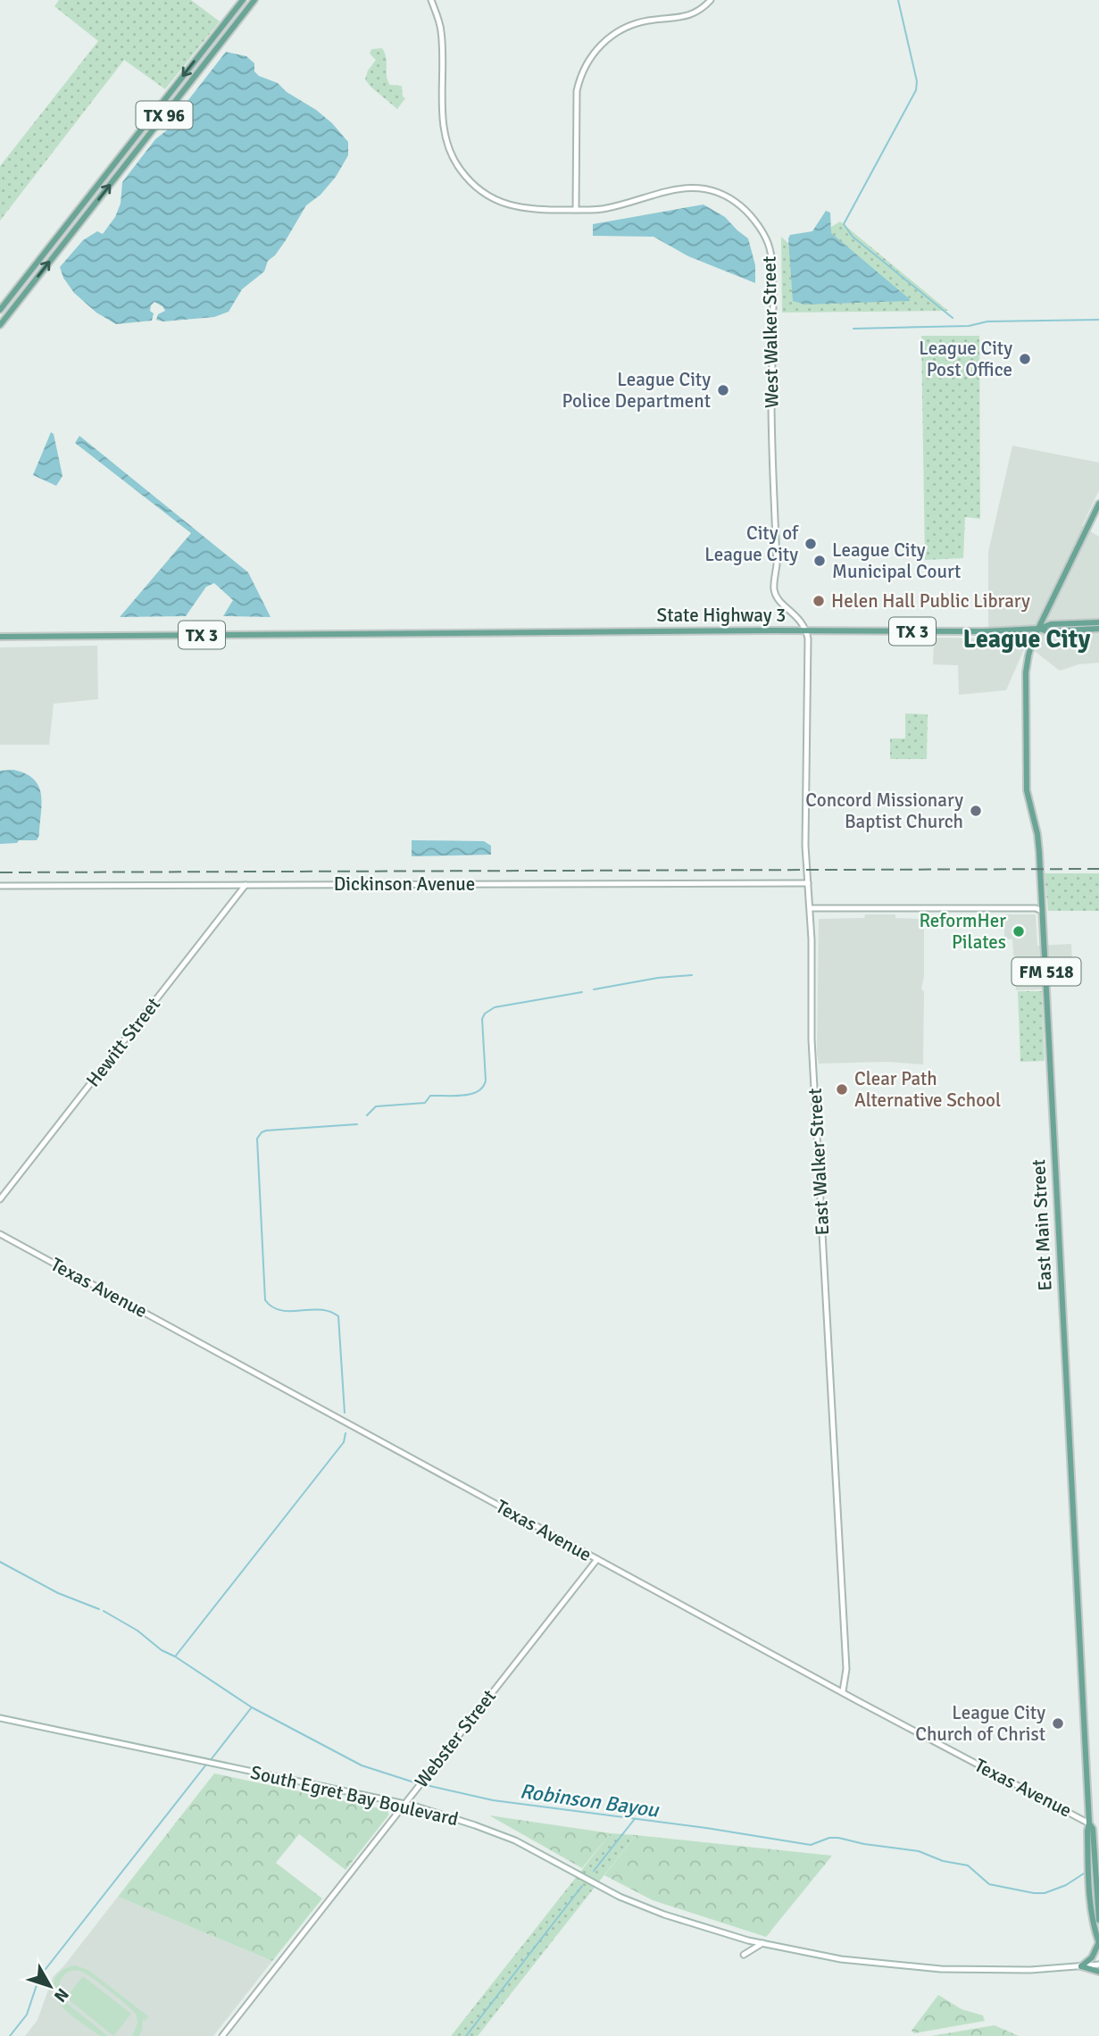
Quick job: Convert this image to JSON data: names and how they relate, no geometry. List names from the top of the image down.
{
  "streets": {
    "main road": [
      "TX 96",
      "State Highway 3",
      "TX 3",
      "FM 518",
      "East Main Street"
    ],
    "street": [
      "West Walker Street",
      "Dickinson Avenue",
      "Hewitt Street",
      "East Walker Street",
      "Texas Avenue",
      "Webster Street",
      "South Egret Bay Boulevard"
    ]
  },
  "crossings": [
    ["West Walker Street", "State Highway 3"],
    ["West Walker Street", "East Walker Street"],
    ["State Highway 3", "FM 518"],
    ["State Highway 3", "East Walker Street"],
    ["State Highway 3", "East Main Street"],
    ["Dickinson Avenue", "Hewitt Street"],
    ["Dickinson Avenue", "East Walker Street"],
    ["FM 518", "East Main Street"],
    ["East Walker Street", "Texas Avenue"],
    ["East Main Street", "Texas Avenue"],
    ["Texas Avenue", "Webster Street"],
    ["Webster Street", "South Egret Bay Boulevard"]
  ],
  "districts": ["League City"],
  "water": ["Robinson Bayou"],
  "places": [
    "League City Post Office",
    "League City Police Department",
    "City of League City",
    "League City Municipal Court",
    "Helen Hall Public Library",
    "Concord Missionary Baptist Church",
    "ReformHer Pilates",
    "Clear Path Alternative School",
    "League City Church of Christ"
  ],
  "north": "bottom right"
}
